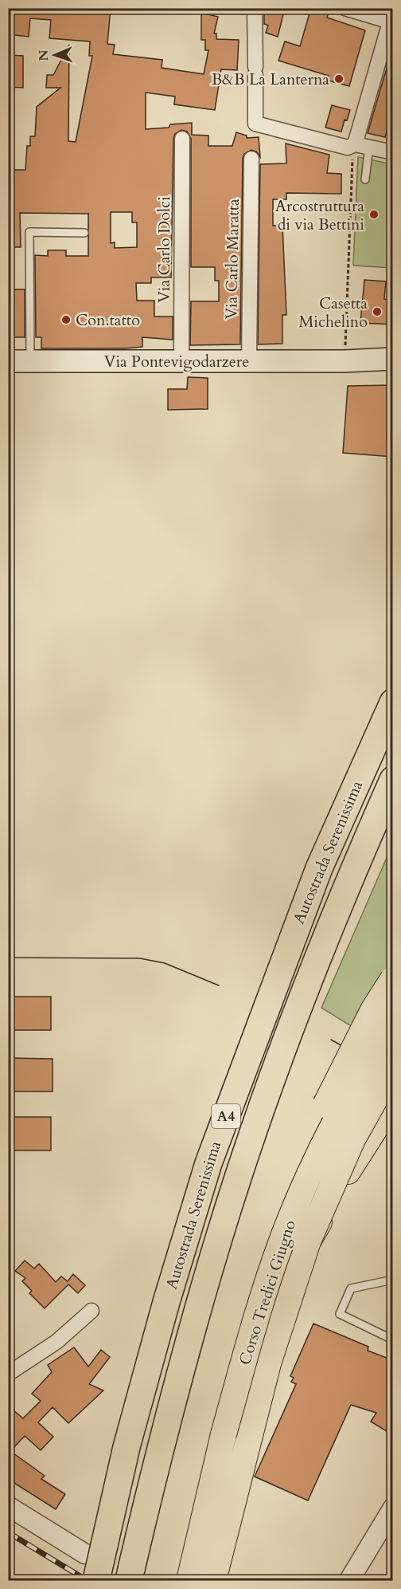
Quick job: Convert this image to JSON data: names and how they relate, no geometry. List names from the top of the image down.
{
  "streets": {
    "highway": ["Autostrada Serenissima", "A4", "Corso Tredici Giugno"],
    "main road": ["Via Pontevigodarzere"],
    "street": ["Via Carlo Dolci", "Via Carlo Maratta"]
  },
  "crossings": [
    ["Via Carlo Dolci", "Via Pontevigodarzere"],
    ["Via Carlo Maratta", "Via Pontevigodarzere"]
  ],
  "places": [
    "B&B La Lanterna",
    "Arcostruttura di via Bettini",
    "Casetta Michelino",
    "Con.tatto"
  ],
  "north": "left"
}
